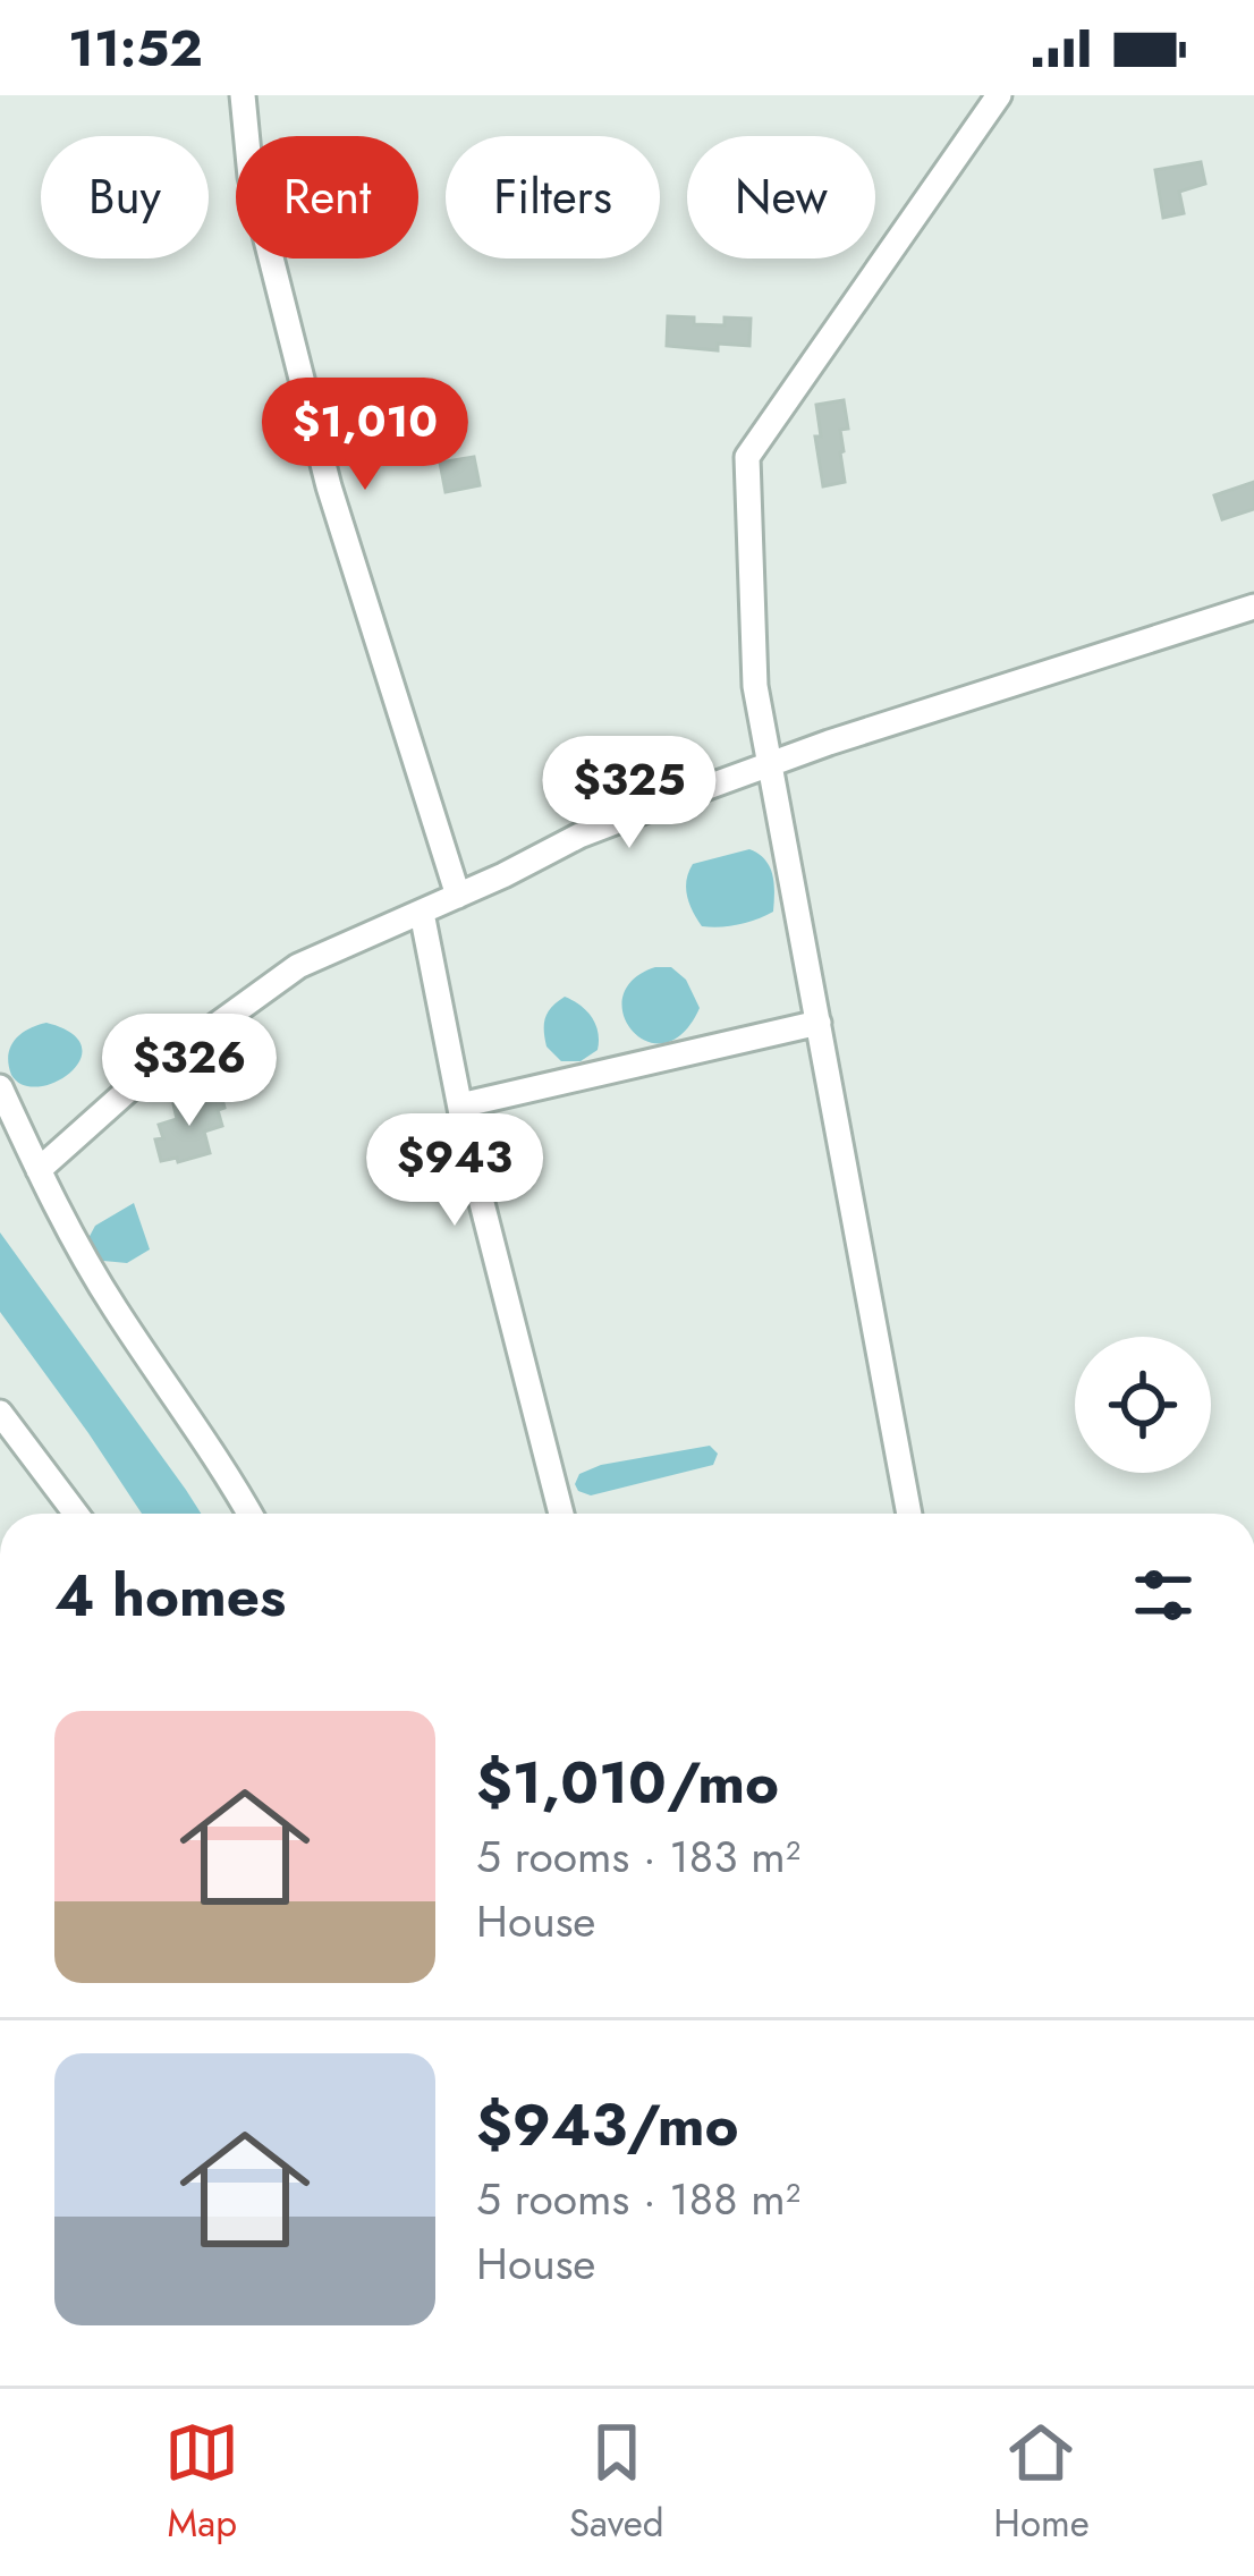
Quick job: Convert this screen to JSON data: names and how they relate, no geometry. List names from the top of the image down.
{
  "page": {
    "status": "11:52",
    "chip": [
      "Buy",
      "Rent",
      "Filters",
      "New"
    ],
    "price": [
      "$1,010",
      "$325",
      "$326",
      "$943"
    ],
    "heading": "4 homes",
    "list": [
      {
        "name": "$1,010/mo",
        "note": "5 rooms · 183 m² · House"
      },
      {
        "name": "$943/mo",
        "note": "5 rooms · 188 m² · House"
      }
    ],
    "tabs": ["Map", "Saved", "Home"]
  }
}
